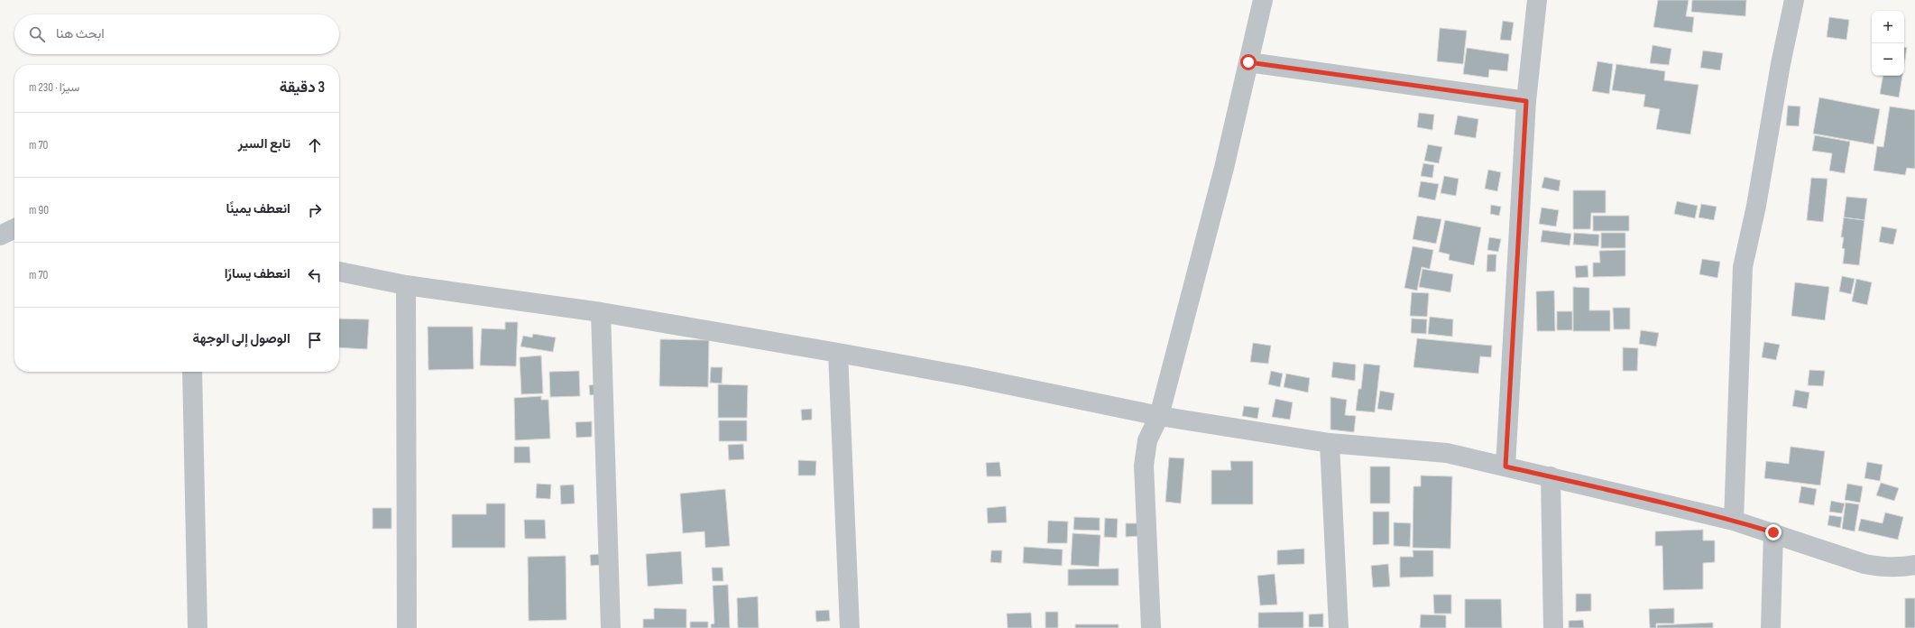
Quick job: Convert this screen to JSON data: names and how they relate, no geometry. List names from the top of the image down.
{
  "page": {
    "map_buttons": ["+", "−"],
    "search": "ابحث هنا",
    "heading": ["3 دقيقة", "سيرًا · 230 m"],
    "list": [
      ["تابع السير", "70 m"],
      ["انعطف يمينًا", "90 m"],
      ["انعطف يسارًا", "70 m"],
      "الوصول إلى الوجهة"
    ]
  }
}
